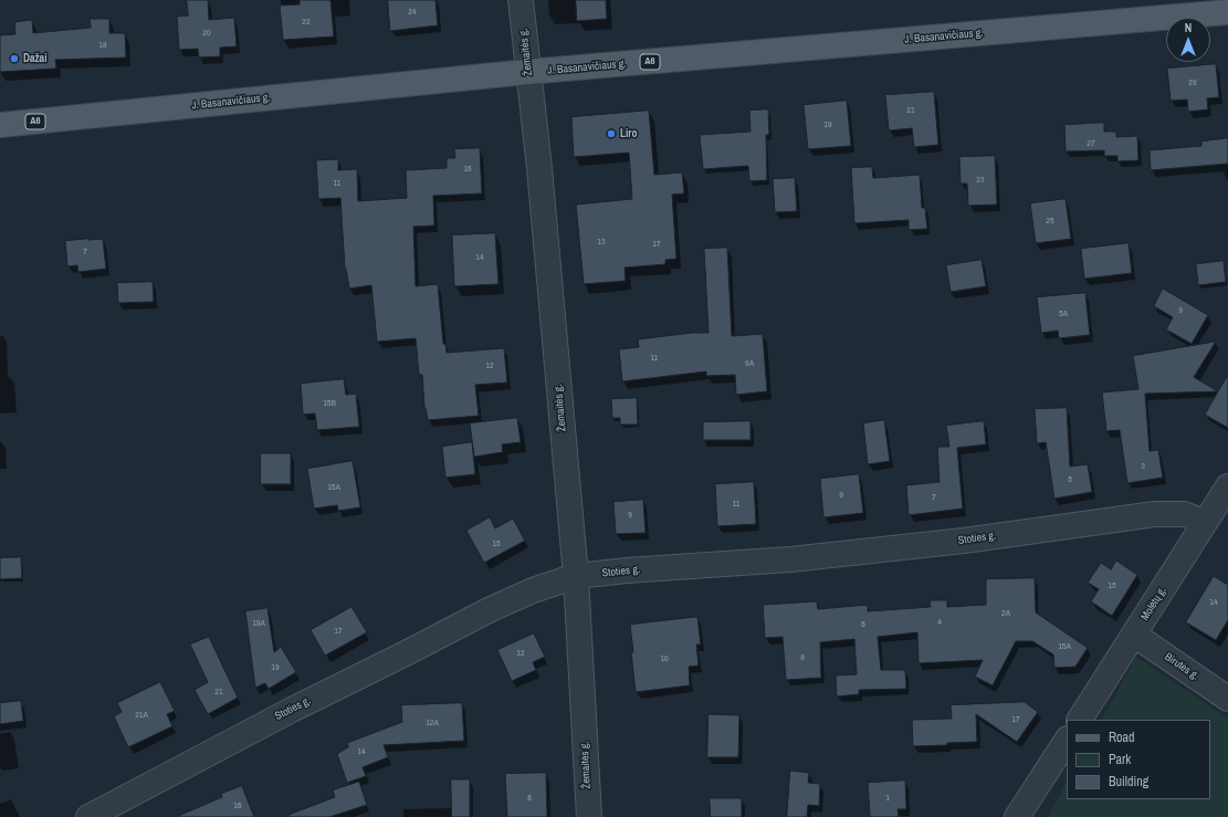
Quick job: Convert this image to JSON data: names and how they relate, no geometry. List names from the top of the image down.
{
  "streets": {
    "main road": ["J. Basanavičiaus g.", "A6"],
    "street": [
      "Žemaitės g.",
      "Stoties g.",
      "Molėtų g.",
      "Birutės g."
    ]
  },
  "crossings": [
    ["J. Basanavičiaus g.", "Žemaitės g."],
    ["Žemaitės g.", "Stoties g."],
    ["Stoties g.", "Molėtų g."],
    ["Molėtų g.", "Birutės g."]
  ],
  "places": ["Dažai", "Liro"],
  "house_numbers": [
    "24",
    "22",
    "20",
    "18",
    "29",
    "21",
    "19",
    "27",
    "16",
    "23",
    "11",
    "25",
    "13",
    "17",
    "7",
    "14",
    "9",
    "5A",
    "11",
    "9A",
    "12",
    "15B",
    "3",
    "5",
    "15A",
    "9",
    "7",
    "11",
    "9",
    "15",
    "15",
    "14",
    "2A",
    "4",
    "19A",
    "6",
    "17",
    "15A",
    "12",
    "8",
    "10",
    "19",
    "21",
    "21A",
    "17",
    "12A",
    "14",
    "6",
    "1",
    "16"
  ],
  "legend": ["Road", "Park", "Building"],
  "north": "top"
}
